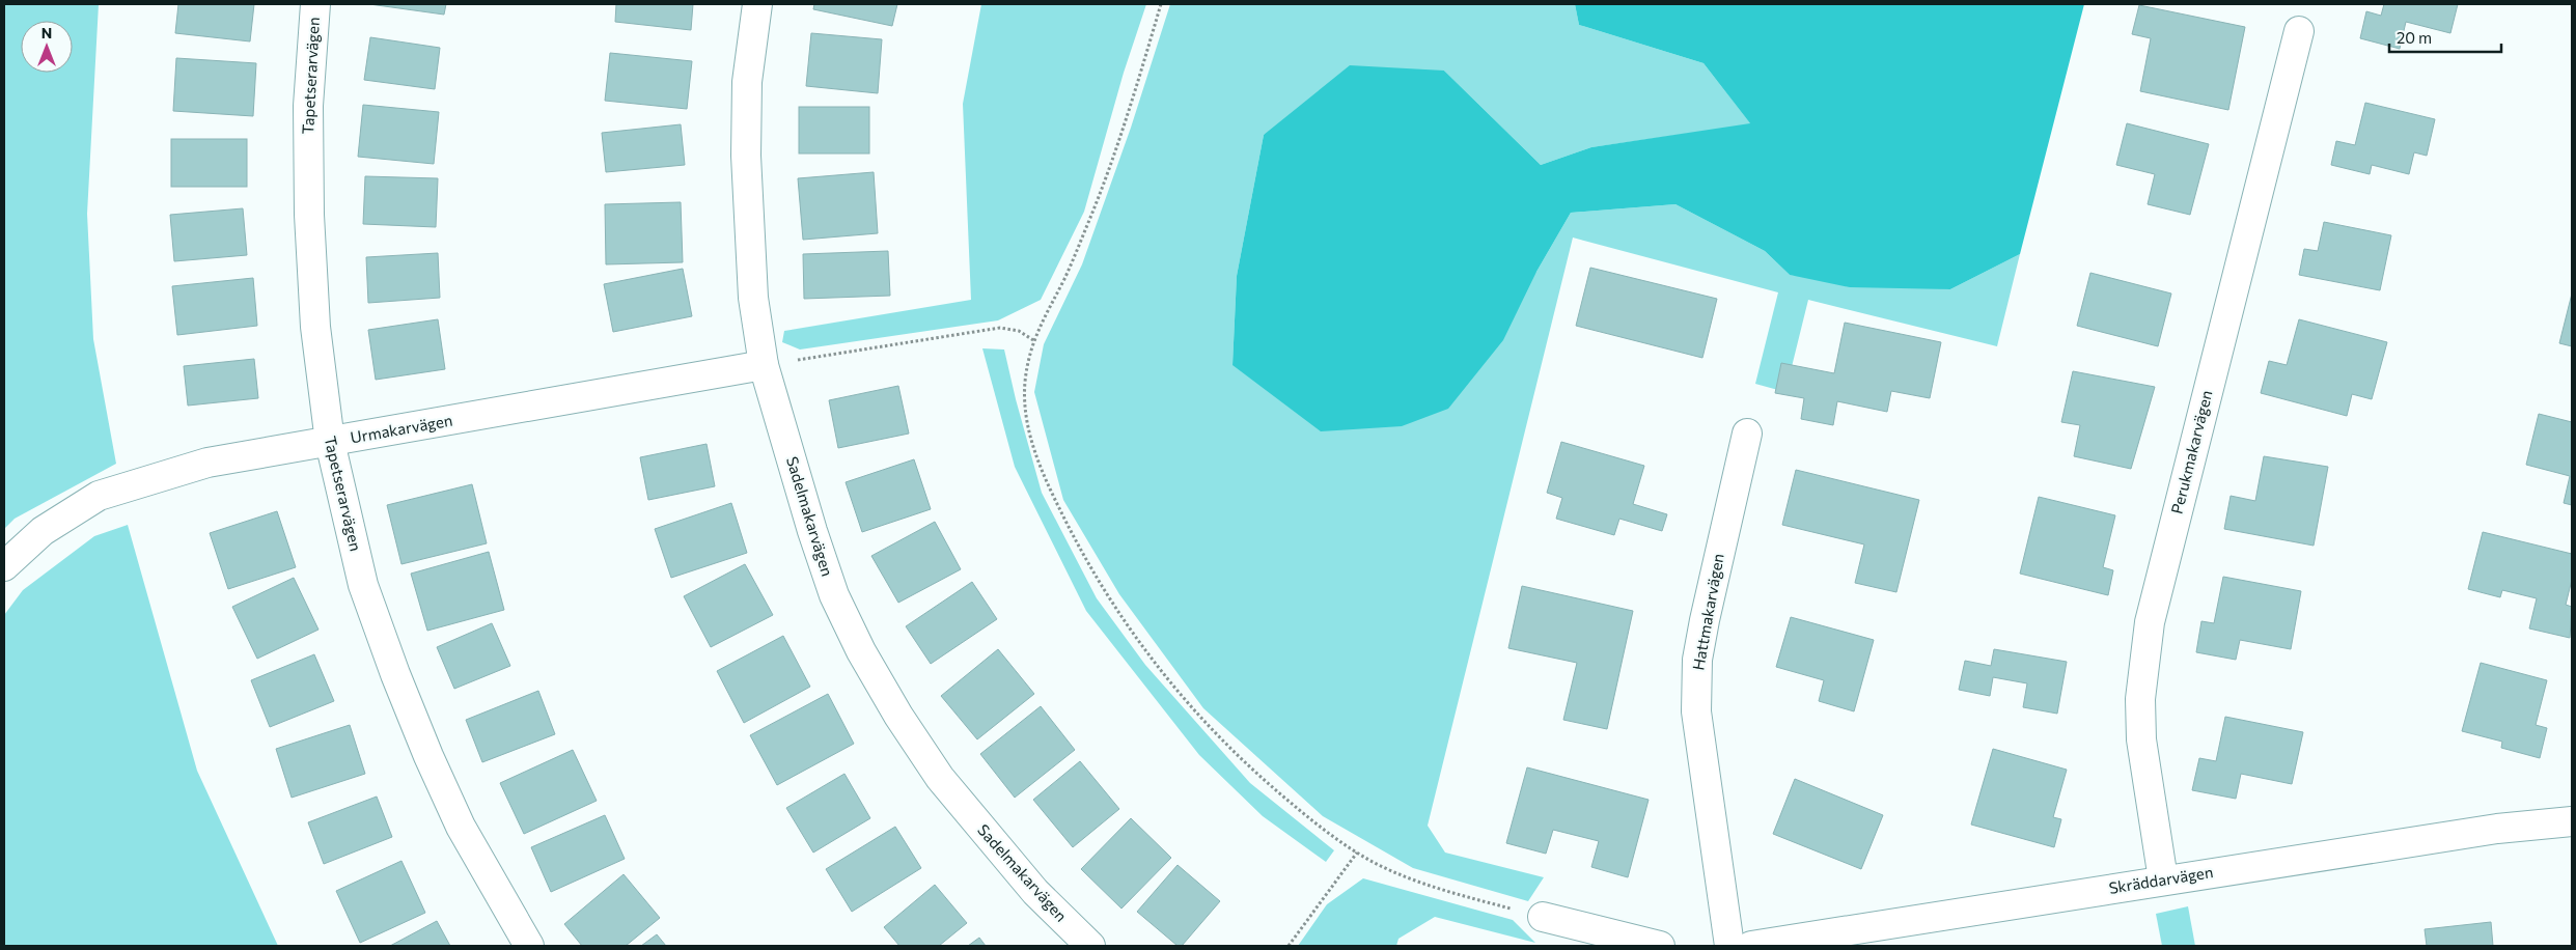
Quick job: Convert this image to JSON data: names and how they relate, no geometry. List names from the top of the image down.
{
  "streets": {
    "street": [
      "Tapetserarvägen",
      "Urmakarvägen",
      "Perukmakarvägen",
      "Sadelmakarvägen",
      "Hattmakarvägen",
      "Skräddarvägen"
    ]
  },
  "crossings": [
    ["Tapetserarvägen", "Urmakarvägen"],
    ["Urmakarvägen", "Sadelmakarvägen"],
    ["Perukmakarvägen", "Skräddarvägen"]
  ],
  "scale_bar": "20 m",
  "north": "top"
}
